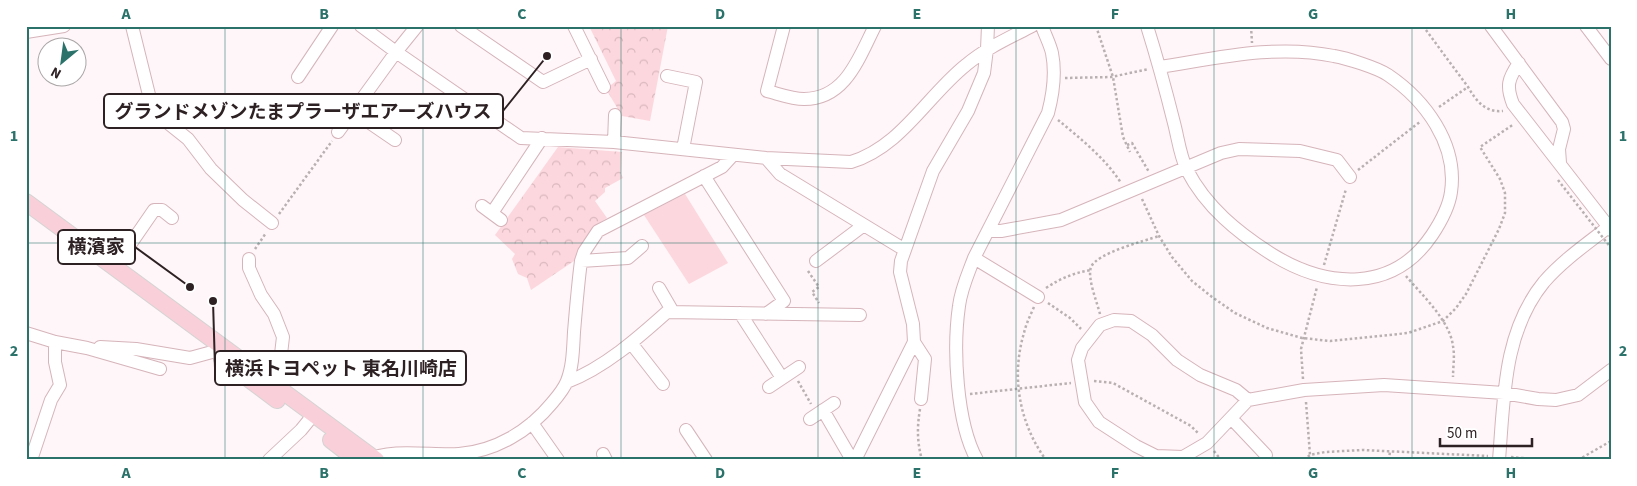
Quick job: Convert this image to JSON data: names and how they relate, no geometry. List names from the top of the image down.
{
  "places": ["グランドメゾンたまプラーザエアーズハウス", "横濱家", "横浜トヨペット 東名川崎店"],
  "scale_bar": "50 m",
  "north": "bottom left",
  "grid": {
    "columns": [
      "A",
      "B",
      "C",
      "D",
      "E",
      "F",
      "G",
      "H"
    ],
    "rows": ["1", "2"]
  }
}
